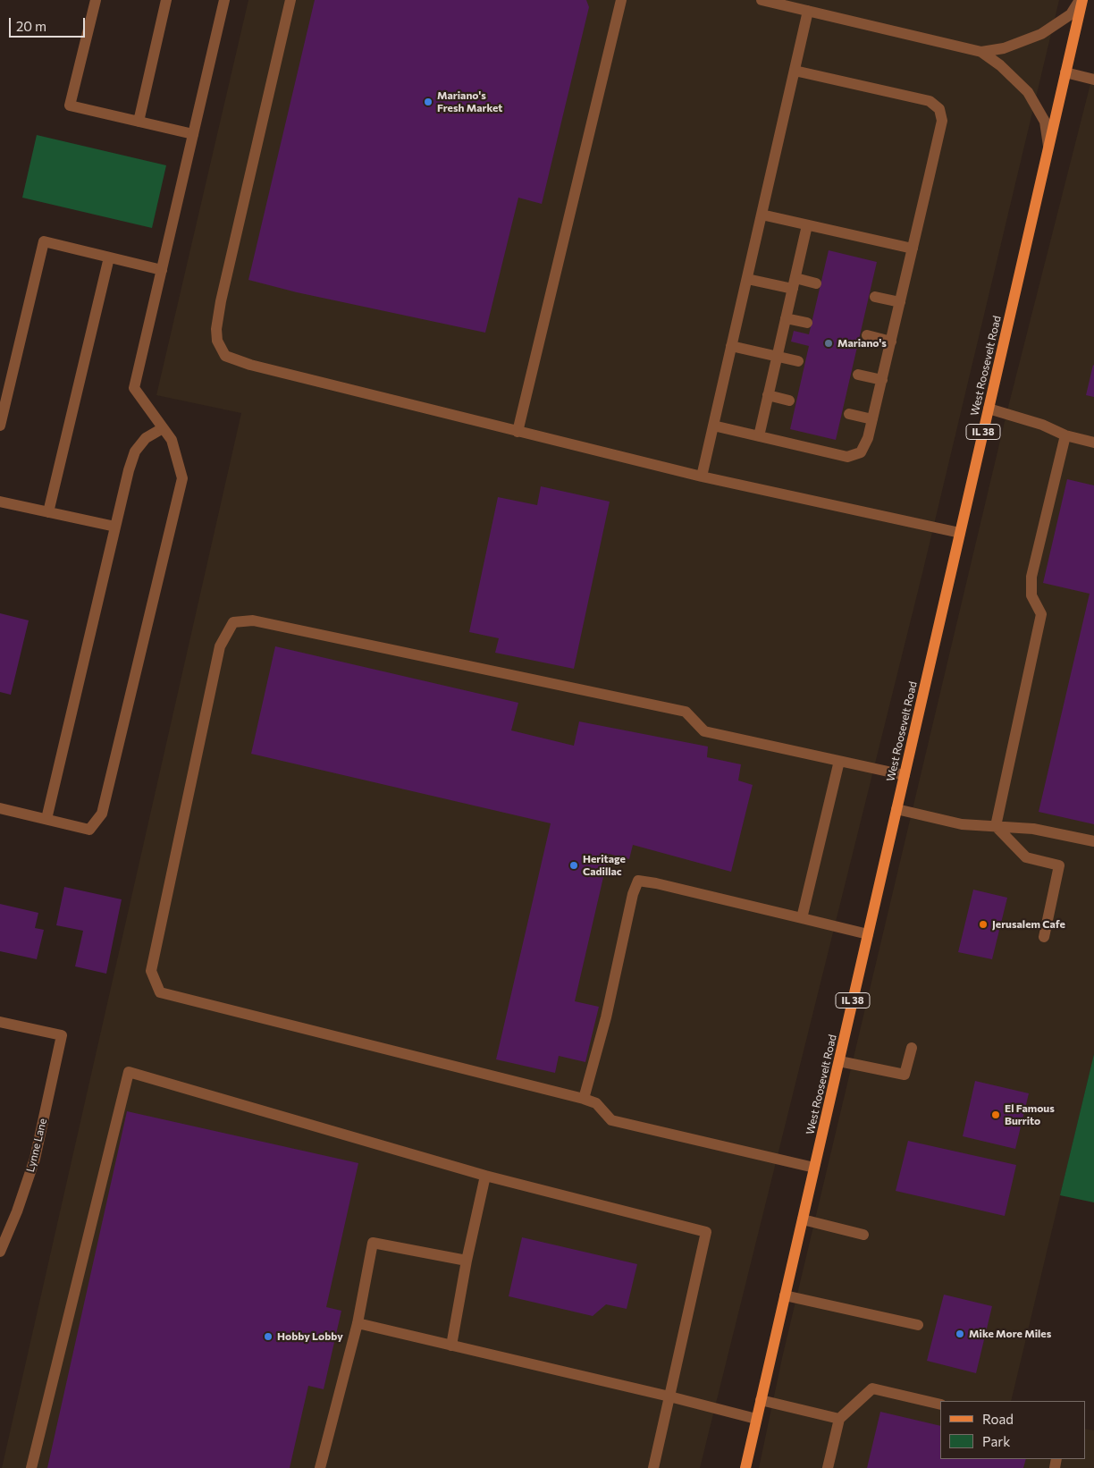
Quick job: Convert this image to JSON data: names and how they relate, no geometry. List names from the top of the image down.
{
  "streets": {
    "main road": ["West Roosevelt Road", "IL 38"],
    "street": ["Lynne Lane"]
  },
  "places": [
    "Mariano's Fresh Market",
    "Mariano's",
    "Heritage Cadillac",
    "Jerusalem Cafe",
    "El Famous Burrito",
    "Mike More Miles",
    "Hobby Lobby"
  ],
  "legend": ["Road", "Park"],
  "scale_bar": "20 m"
}
